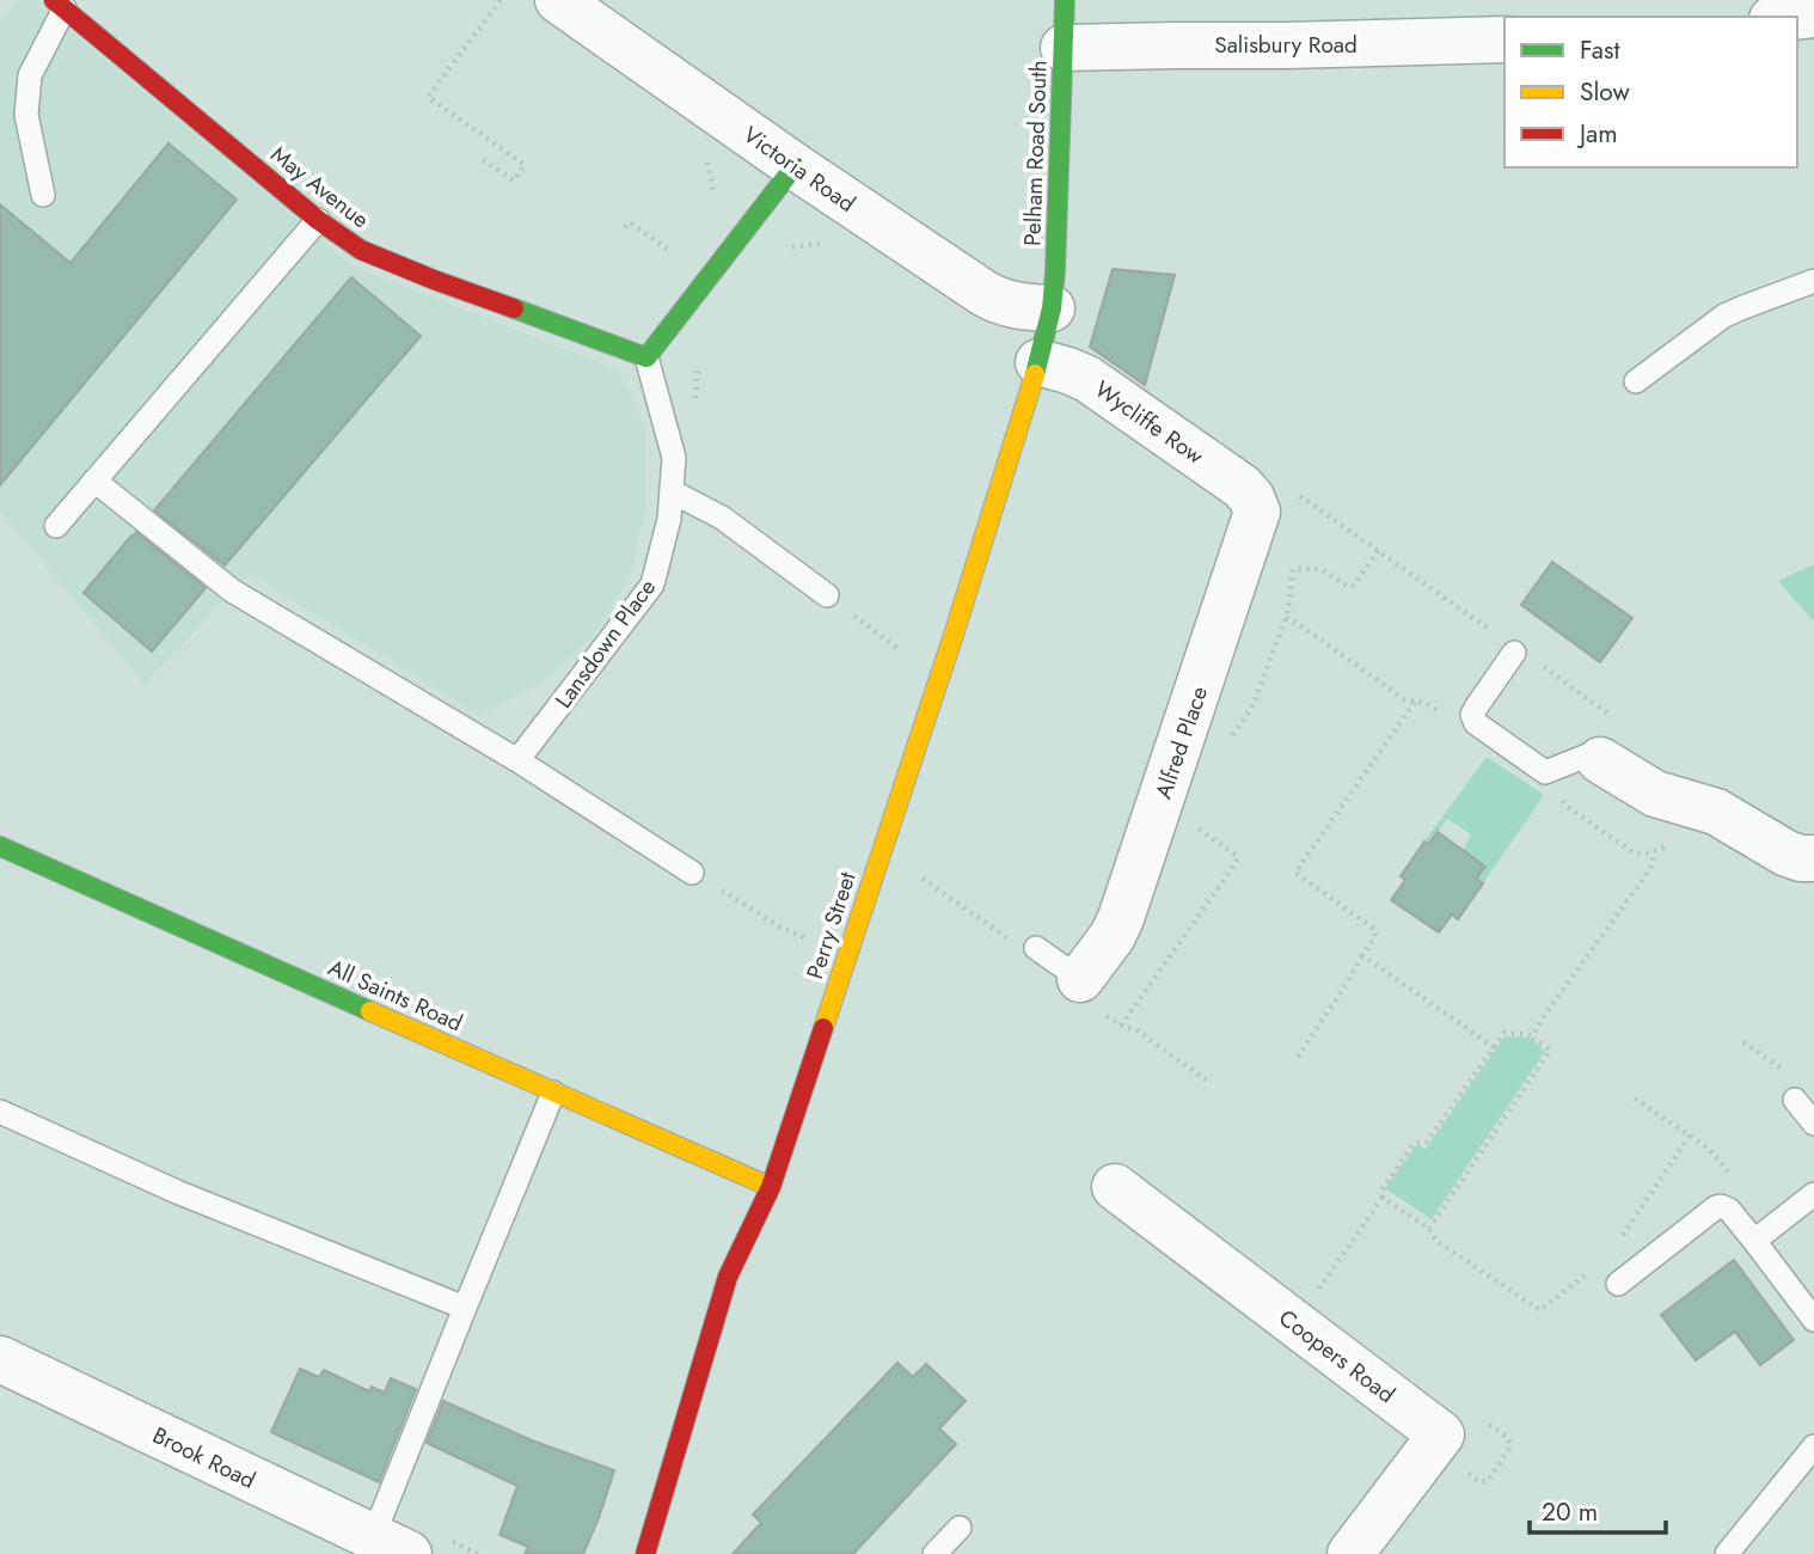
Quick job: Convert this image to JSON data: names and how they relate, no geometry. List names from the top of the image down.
{
  "streets": {
    "street": [
      "Salisbury Road",
      "Pelham Road South",
      "Victoria Road",
      "May Avenue",
      "Wycliffe Row",
      "Alfred Place",
      "Perry Street",
      "All Saints Road",
      "Coopers Road",
      "Brook Road"
    ],
    "lane": ["Lansdown Place"]
  },
  "crossings": [
    ["Salisbury Road", "Pelham Road South"],
    ["Pelham Road South", "Victoria Road"],
    ["Pelham Road South", "Perry Street"],
    ["Victoria Road", "Perry Street"],
    ["May Avenue", "Lansdown Place"],
    ["Wycliffe Row", "Alfred Place"],
    ["Wycliffe Row", "Perry Street"],
    ["Perry Street", "All Saints Road"]
  ],
  "legend": ["Fast", "Slow", "Jam"],
  "scale_bar": "20 m"
}
